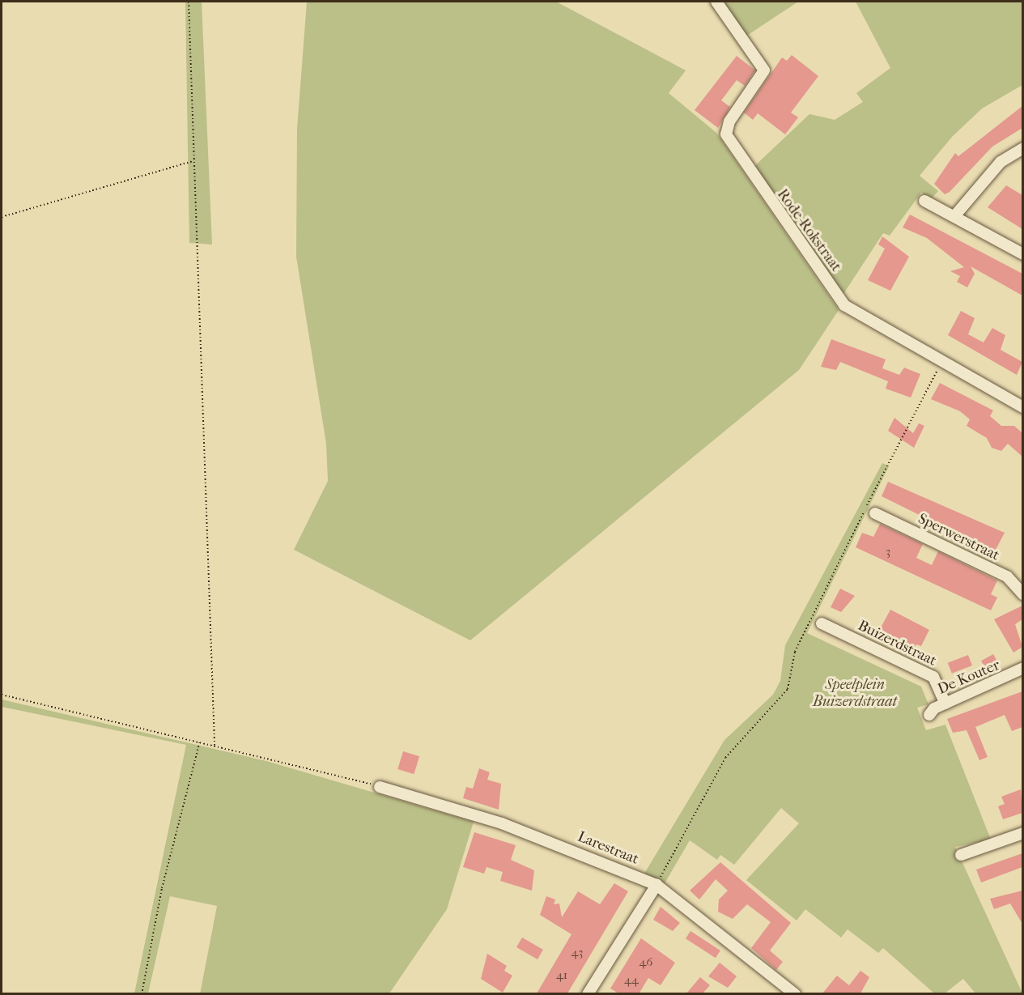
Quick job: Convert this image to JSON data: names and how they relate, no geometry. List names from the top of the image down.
{
  "streets": {
    "street": [
      "Rode-Rokstraat",
      "Sperwerstraat",
      "Buizerdstraat",
      "De Kouter",
      "Larestraat"
    ]
  },
  "crossings": [
    ["Buizerdstraat", "De Kouter"]
  ],
  "parks": ["Speelplein Buizerdstraat"],
  "house_numbers": [
    "3",
    "43",
    "46",
    "41",
    "44"
  ]
}
